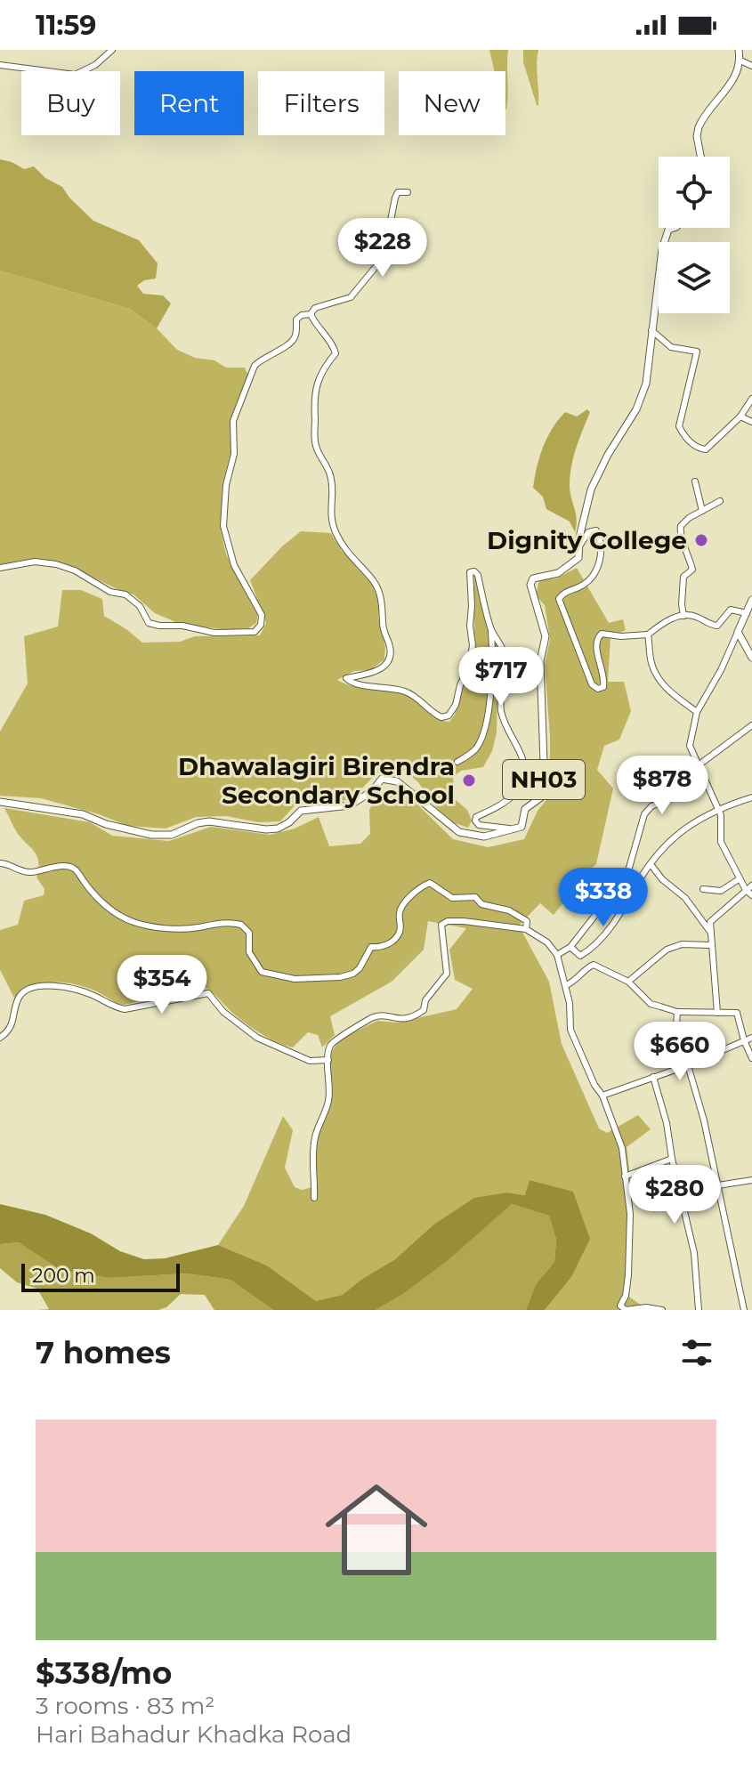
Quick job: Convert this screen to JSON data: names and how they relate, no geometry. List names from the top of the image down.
{
  "streets": {
    "main road": ["NH03"]
  },
  "places": ["Dignity College", "Dhawalagiri Birendra Secondary School"],
  "scale_bar": "200 m",
  "page": {
    "status": "11:59",
    "chip": [
      "Buy",
      "Rent",
      "Filters",
      "New"
    ],
    "price": [
      "$228",
      "$717",
      "$878",
      "$338",
      "$354",
      "$660",
      "$280"
    ],
    "scale": "200 m",
    "heading": "7 homes",
    "list": [
      {
        "name": "$338/mo",
        "note": "3 rooms · 83 m² · Hari Bahadur Khadka Road"
      }
    ]
  }
}
